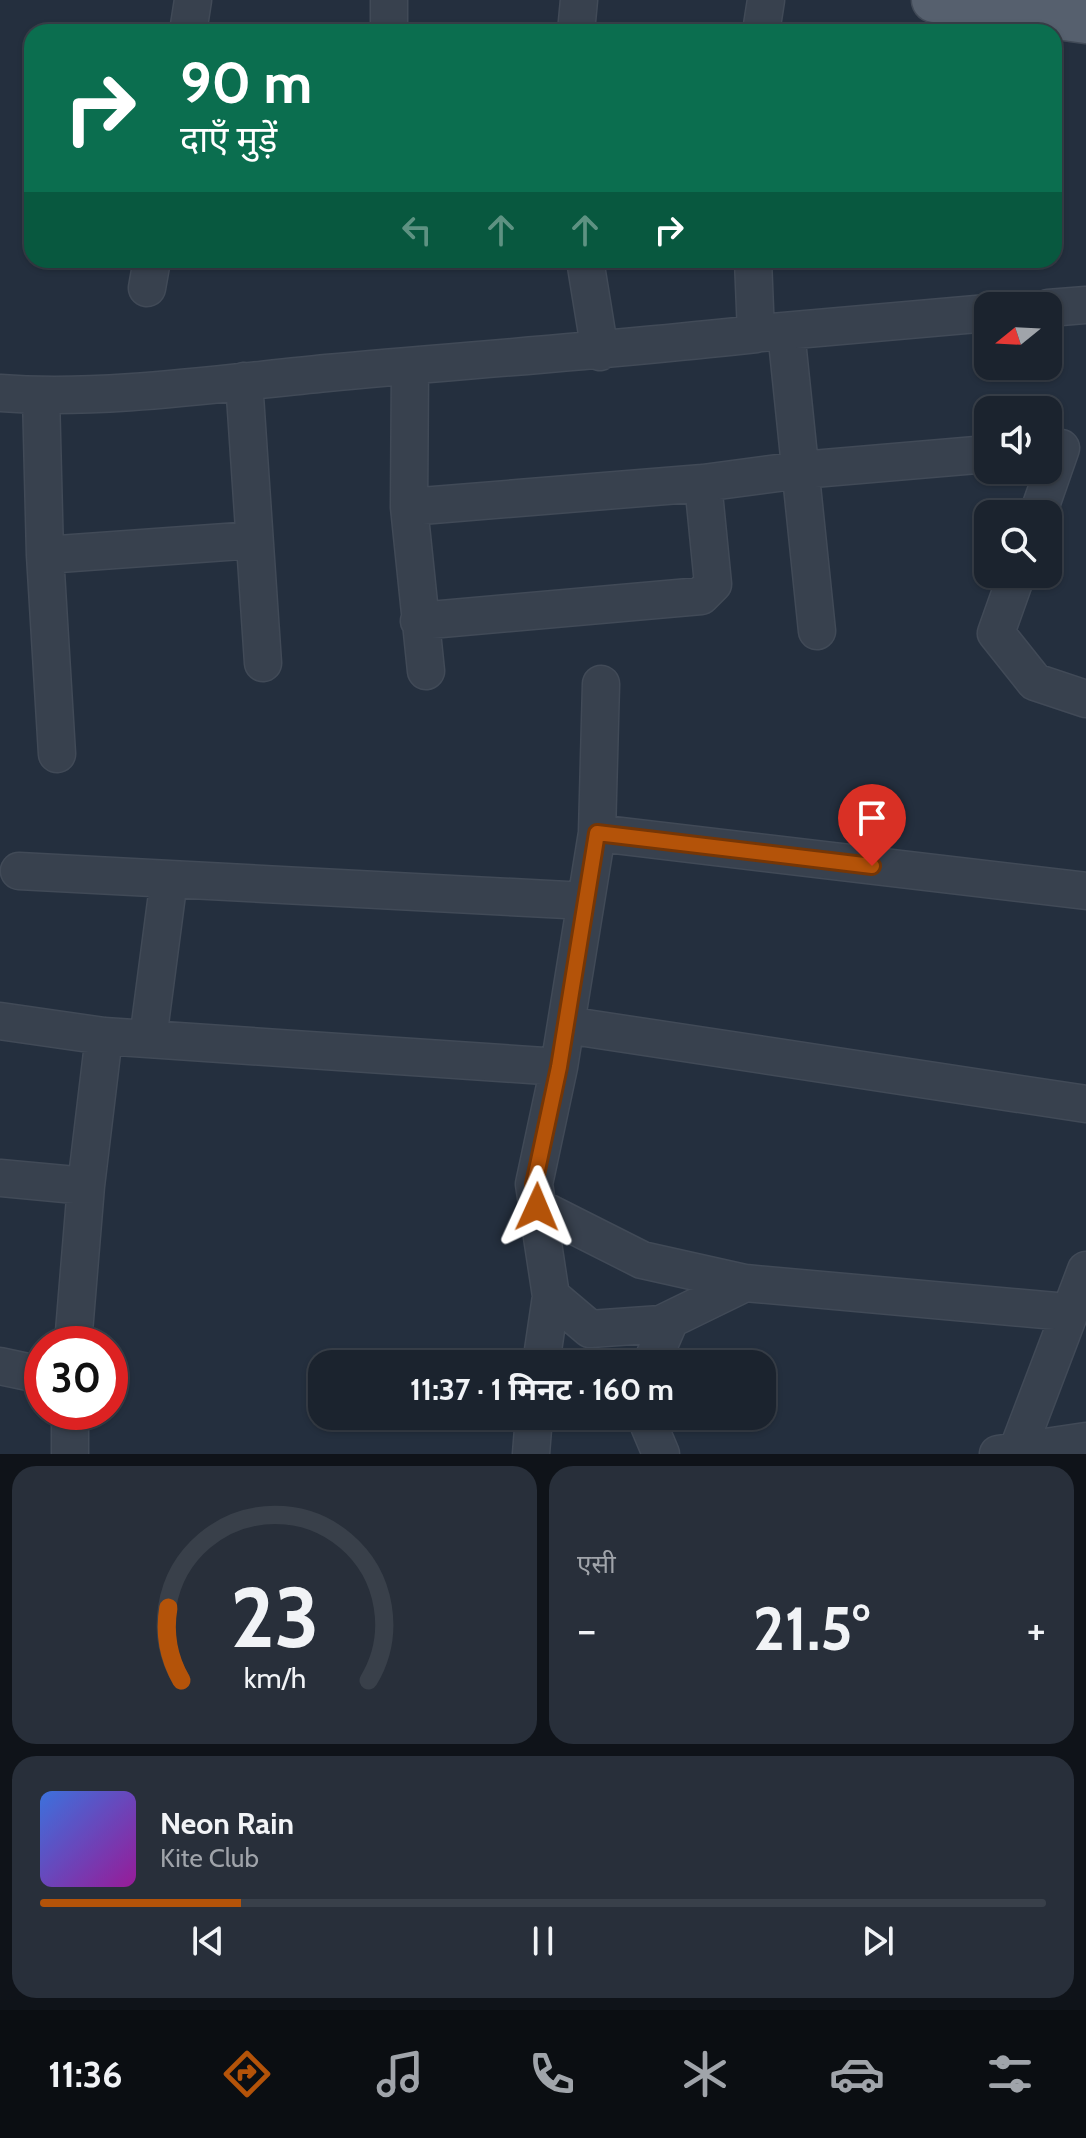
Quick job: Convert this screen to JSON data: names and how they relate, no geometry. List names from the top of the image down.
{
  "north": "left",
  "page": {
    "turn": ["90 m", "दाएँ मुड़ें"],
    "limit": "30",
    "trip": "11:37 · 1 मिनट · 160 m",
    "tile": "एसी",
    "heat": ["−", "21.5°", "+"],
    "song": ["Neon Rain", "Kite Club"],
    "tabs": "11:36",
    "gauge": ["23", "km/h"]
  }
}
